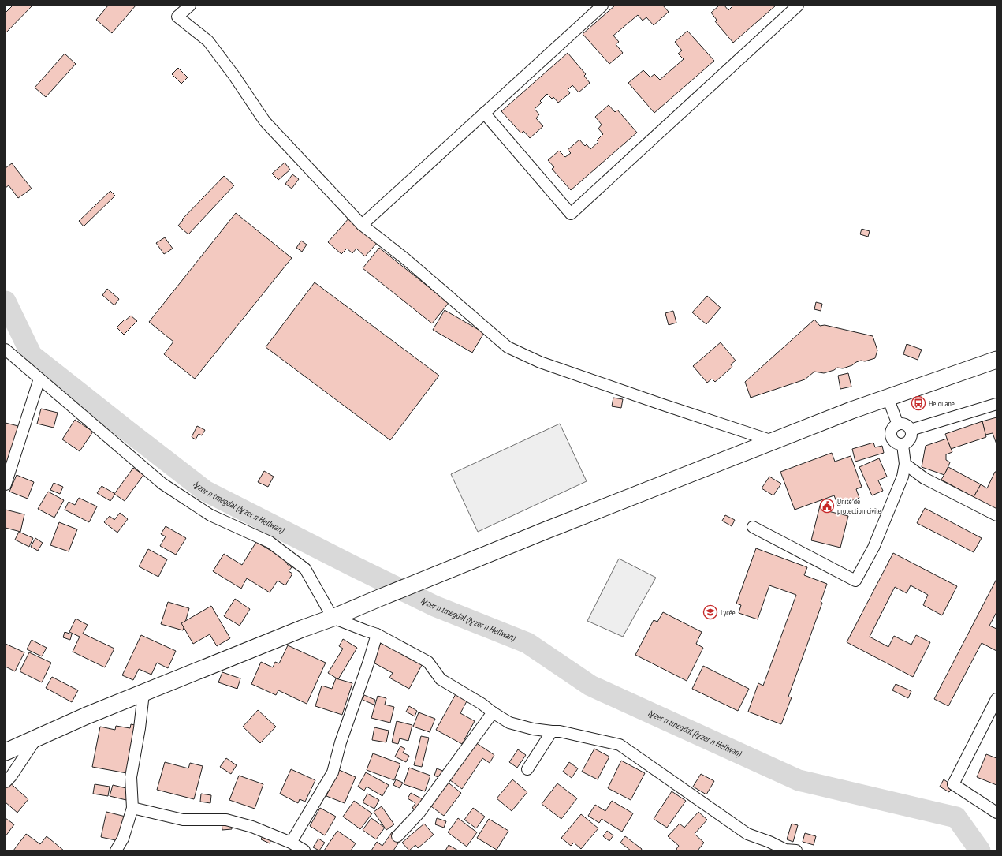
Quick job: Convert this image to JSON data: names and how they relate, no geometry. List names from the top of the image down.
{
  "water": ["Iɣzer n tmegdal (Iɣzer n Hellwan)"],
  "places": {
    "bus stop": ["Helouane"],
    "public building": ["Unité de protection civile"],
    "school or university": ["Lycée"]
  }
}
